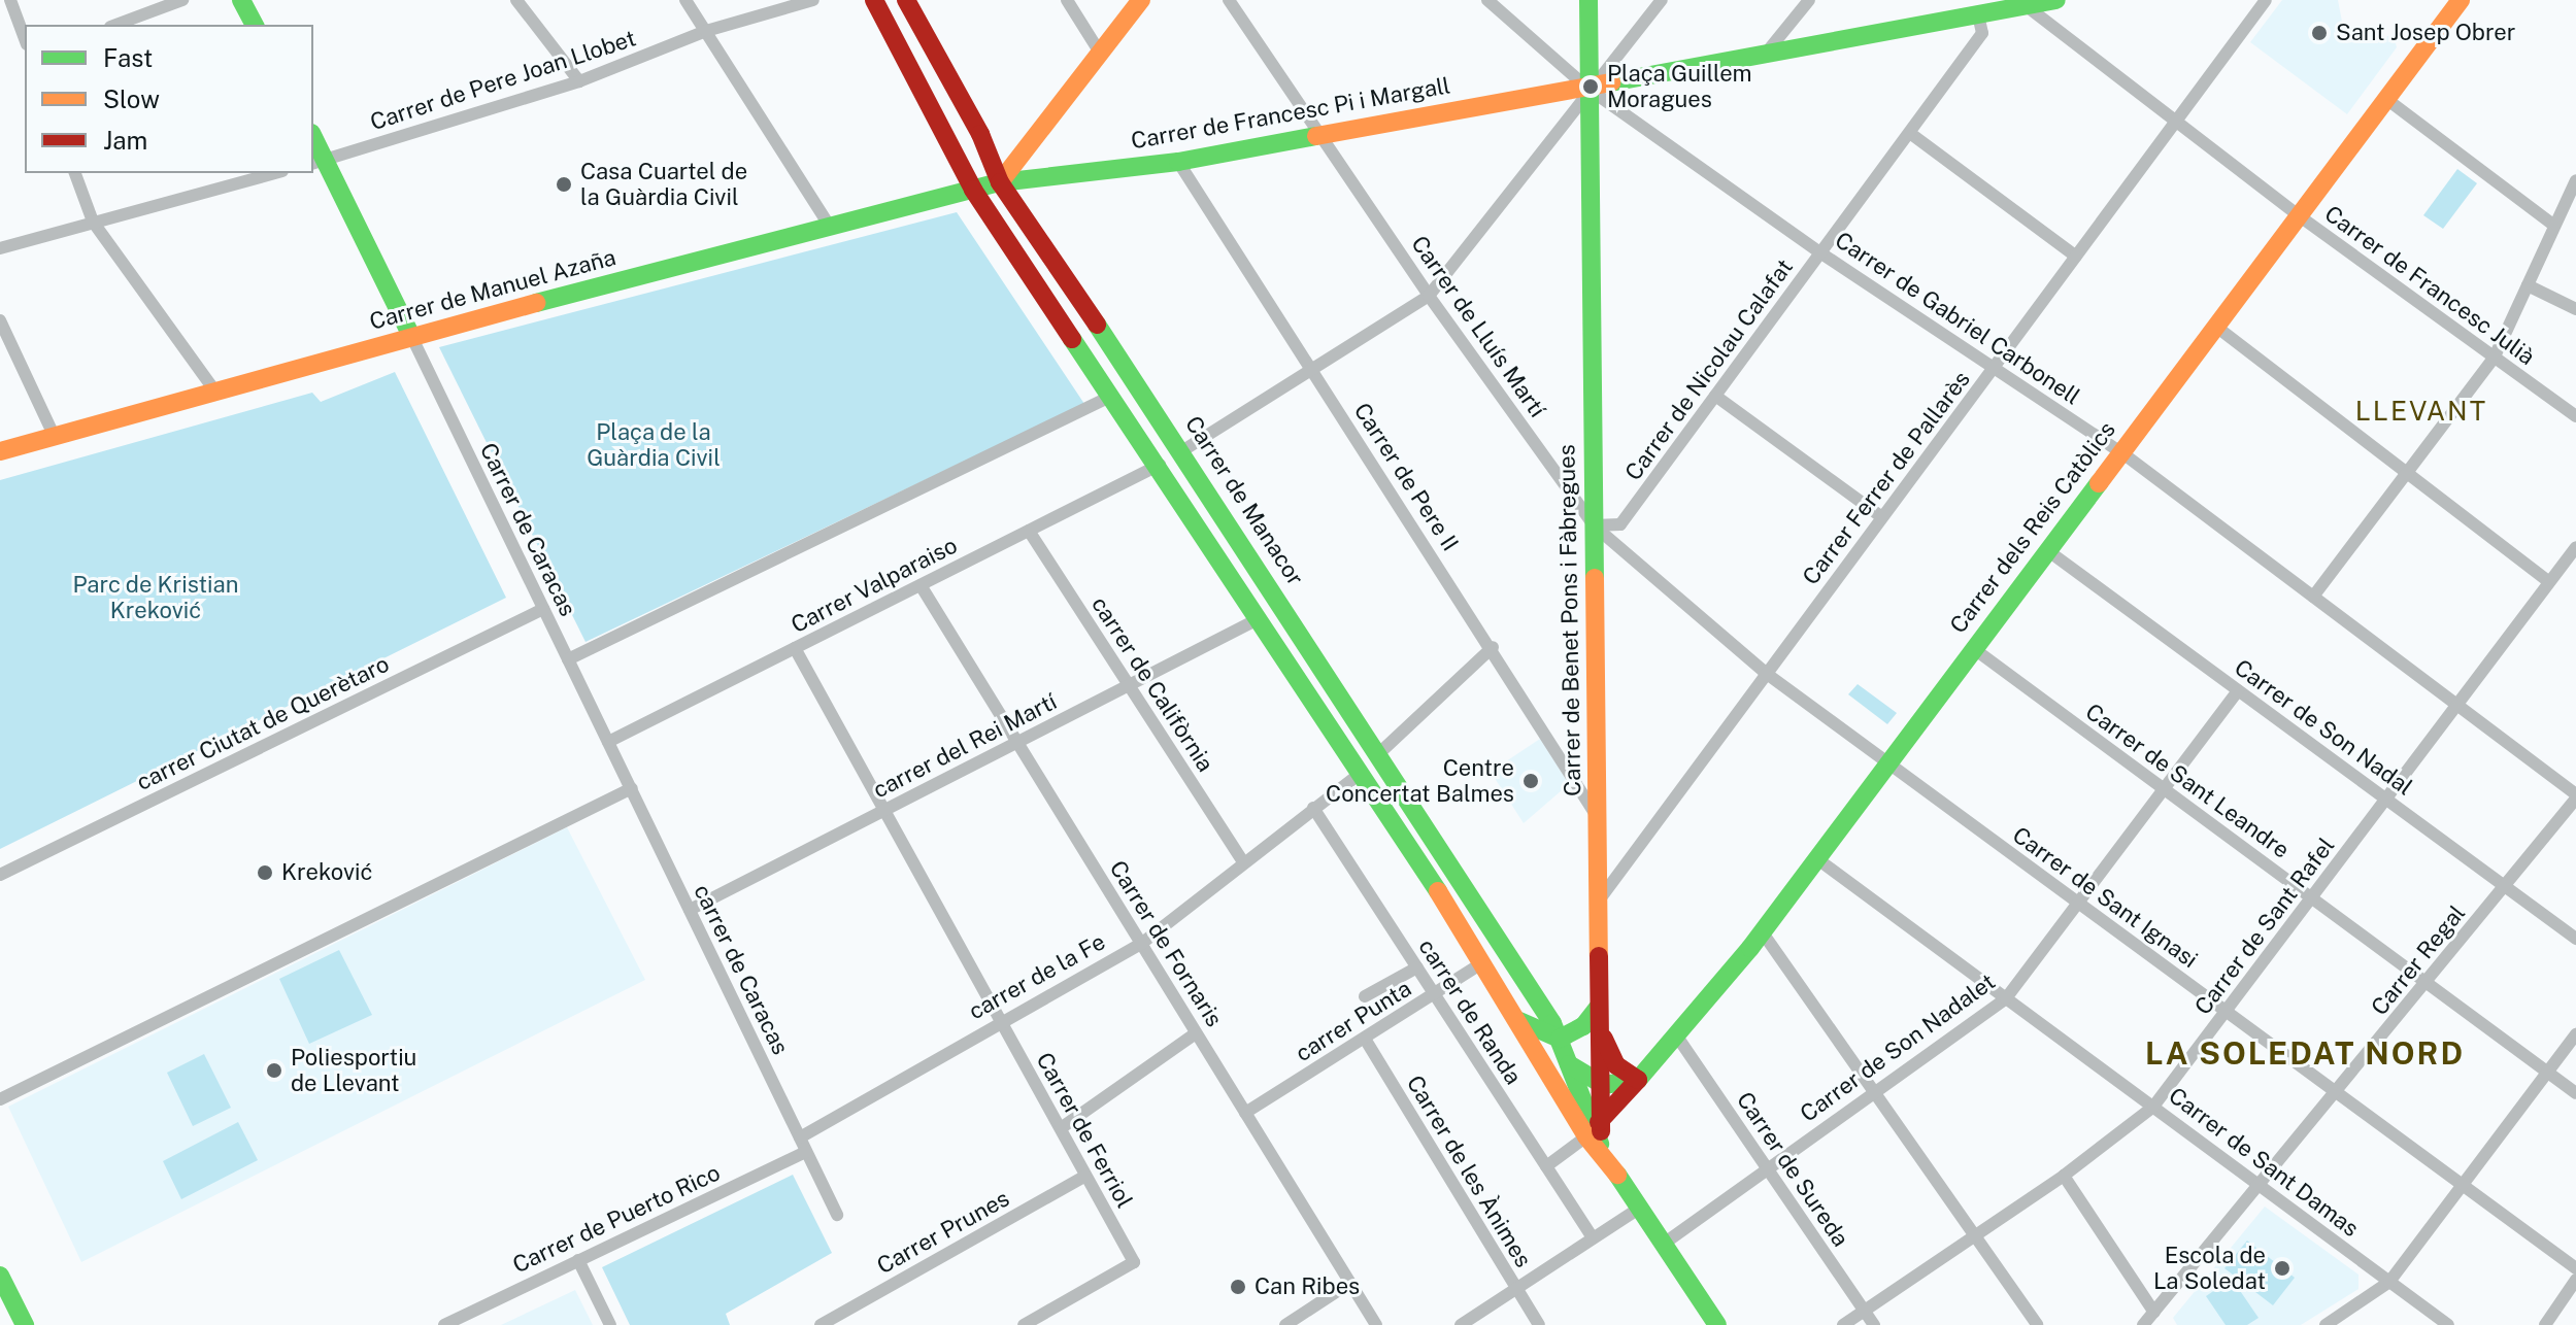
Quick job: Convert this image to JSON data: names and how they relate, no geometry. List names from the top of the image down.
{
  "streets": {
    "street": [
      "Carrer de Pere Joan Llobet",
      "Carrer de Francesc Pi i Margall",
      "Carrer de Francesc Julià",
      "Carrer de Manuel Azaña",
      "Carrer de Gabriel Carbonell",
      "Carrer de Lluís Martí",
      "Carrer de Nicolau Calafat",
      "Carrer de Pere II",
      "Carrer Ferrer de Pallarès",
      "Carrer de Manacor",
      "Carrer dels Reis Catòlics",
      "Carrer de Caracas",
      "Carrer Valparaiso",
      "Carrer de Benet Pons i Fàbregues",
      "carrer de Califòrnia",
      "carrer Ciutat de Querètaro",
      "Carrer de Son Nadal",
      "carrer del Rei Martí",
      "Carrer de Sant Leandre",
      "Carrer de Sant Ignasi",
      "Carrer de Sant Rafel",
      "Carrer de Fornaris",
      "Carrer Regal",
      "carrer de Caracas",
      "carrer de la Fe",
      "carrer de Randa",
      "carrer Punta",
      "Carrer de Son Nadalet",
      "Carrer de Ferriol",
      "Carrer de Sant Damas",
      "Carrer de Sureda",
      "Carrer de les Ànimes",
      "Carrer de Puerto Rico",
      "Carrer Prunes"
    ]
  },
  "crossings": [
    ["Carrer de Francesc Pi i Margall", "Carrer de Francesc Julià"],
    ["Carrer de Francesc Pi i Margall", "Carrer de Manuel Azaña"],
    ["Carrer de Francesc Pi i Margall", "Carrer de Gabriel Carbonell"],
    ["Carrer de Francesc Pi i Margall", "Carrer de Lluís Martí"],
    ["Carrer de Francesc Pi i Margall", "Carrer de Nicolau Calafat"],
    ["Carrer de Francesc Pi i Margall", "Carrer de Pere II"],
    ["Carrer de Francesc Pi i Margall", "Carrer de Manacor"],
    ["Carrer de Francesc Pi i Margall", "Carrer de Benet Pons i Fàbregues"],
    ["Carrer de Francesc Julià", "Carrer Ferrer de Pallarès"],
    ["Carrer de Francesc Julià", "Carrer dels Reis Catòlics"],
    ["Carrer de Manuel Azaña", "Carrer de Manacor"],
    ["Carrer de Manuel Azaña", "Carrer de Caracas"],
    ["Carrer de Gabriel Carbonell", "Carrer de Nicolau Calafat"],
    ["Carrer de Gabriel Carbonell", "Carrer Ferrer de Pallarès"],
    ["Carrer de Gabriel Carbonell", "Carrer dels Reis Catòlics"],
    ["Carrer de Gabriel Carbonell", "Carrer de Benet Pons i Fàbregues"],
    ["Carrer de Gabriel Carbonell", "Carrer de Sant Rafel"],
    ["Carrer de Gabriel Carbonell", "Carrer Regal"],
    ["Carrer de Lluís Martí", "Carrer de Nicolau Calafat"],
    ["Carrer de Lluís Martí", "Carrer Ferrer de Pallarès"],
    ["Carrer de Lluís Martí", "Carrer dels Reis Catòlics"],
    ["Carrer de Lluís Martí", "Carrer de Benet Pons i Fàbregues"],
    ["Carrer de Lluís Martí", "Carrer de Sant Ignasi"],
    ["Carrer de Nicolau Calafat", "Carrer de Benet Pons i Fàbregues"],
    ["Carrer de Pere II", "Carrer de Benet Pons i Fàbregues"],
    ["Carrer Ferrer de Pallarès", "Carrer de Benet Pons i Fàbregues"],
    ["Carrer de Manacor", "Carrer dels Reis Catòlics"],
    ["Carrer de Manacor", "Carrer Valparaiso"],
    ["Carrer de Manacor", "Carrer de Benet Pons i Fàbregues"],
    ["Carrer de Manacor", "carrer del Rei Martí"],
    ["Carrer de Manacor", "carrer de la Fe"],
    ["Carrer de Manacor", "carrer Punta"],
    ["Carrer de Manacor", "Carrer de Son Nadalet"],
    ["Carrer dels Reis Catòlics", "Carrer de Benet Pons i Fàbregues"],
    ["Carrer dels Reis Catòlics", "Carrer de Son Nadal"],
    ["Carrer dels Reis Catòlics", "Carrer de Sant Leandre"],
    ["Carrer dels Reis Catòlics", "Carrer de Sant Ignasi"],
    ["Carrer dels Reis Catòlics", "Carrer de Sant Damas"],
    ["Carrer dels Reis Catòlics", "Carrer de Sureda"],
    ["Carrer de Caracas", "Carrer Valparaiso"],
    ["Carrer de Caracas", "carrer Ciutat de Querètaro"],
    ["Carrer de Caracas", "carrer de Caracas"],
    ["Carrer Valparaiso", "carrer de Califòrnia"],
    ["Carrer Valparaiso", "Carrer de Fornaris"],
    ["Carrer Valparaiso", "carrer de Caracas"],
    ["Carrer Valparaiso", "Carrer de Ferriol"],
    ["carrer de Califòrnia", "carrer del Rei Martí"],
    ["carrer de Califòrnia", "carrer de la Fe"],
    ["Carrer de Son Nadal", "Carrer de Sant Rafel"],
    ["Carrer de Son Nadal", "Carrer Regal"],
    ["Carrer de Son Nadal", "Carrer de Son Nadalet"],
    ["carrer del Rei Martí", "Carrer de Fornaris"],
    ["carrer del Rei Martí", "carrer de Caracas"],
    ["carrer del Rei Martí", "Carrer de Ferriol"],
    ["Carrer de Sant Leandre", "Carrer de Sant Rafel"],
    ["Carrer de Sant Leandre", "Carrer Regal"],
    ["Carrer de Sant Leandre", "Carrer de Son Nadalet"],
    ["Carrer de Sant Ignasi", "Carrer de Sant Rafel"],
    ["Carrer de Sant Ignasi", "Carrer Regal"],
    ["Carrer de Sant Ignasi", "Carrer de Son Nadalet"],
    ["Carrer de Sant Rafel", "Carrer de Sant Damas"],
    ["Carrer de Sant Rafel", "Carrer de Sureda"],
    ["Carrer de Fornaris", "carrer de la Fe"],
    ["Carrer de Fornaris", "carrer Punta"],
    ["Carrer Regal", "Carrer de Sant Damas"],
    ["carrer de Caracas", "carrer de la Fe"],
    ["carrer de Caracas", "Carrer de Puerto Rico"],
    ["carrer de la Fe", "carrer de Randa"],
    ["carrer de la Fe", "Carrer de Ferriol"],
    ["carrer de Randa", "carrer Punta"],
    ["carrer Punta", "Carrer de les Ànimes"],
    ["Carrer de Son Nadalet", "Carrer de Sant Damas"],
    ["Carrer de Son Nadalet", "Carrer de Sureda"],
    ["Carrer de Ferriol", "Carrer Prunes"]
  ],
  "districts": ["LLEVANT", "LA SOLEDAT NORD"],
  "parks": ["Plaça de la Guàrdia Civil", "Parc de Kristian Kreković"],
  "places": [
    "Sant Josep Obrer",
    "Plaça Guillem Moragues",
    "Casa Cuartel de la Guàrdia Civil",
    "Centre Concertat Balmes",
    "Kreković",
    "Poliesportiu de Llevant",
    "Escola de La Soledat",
    "Can Ribes"
  ],
  "legend": ["Fast", "Slow", "Jam"]
}
